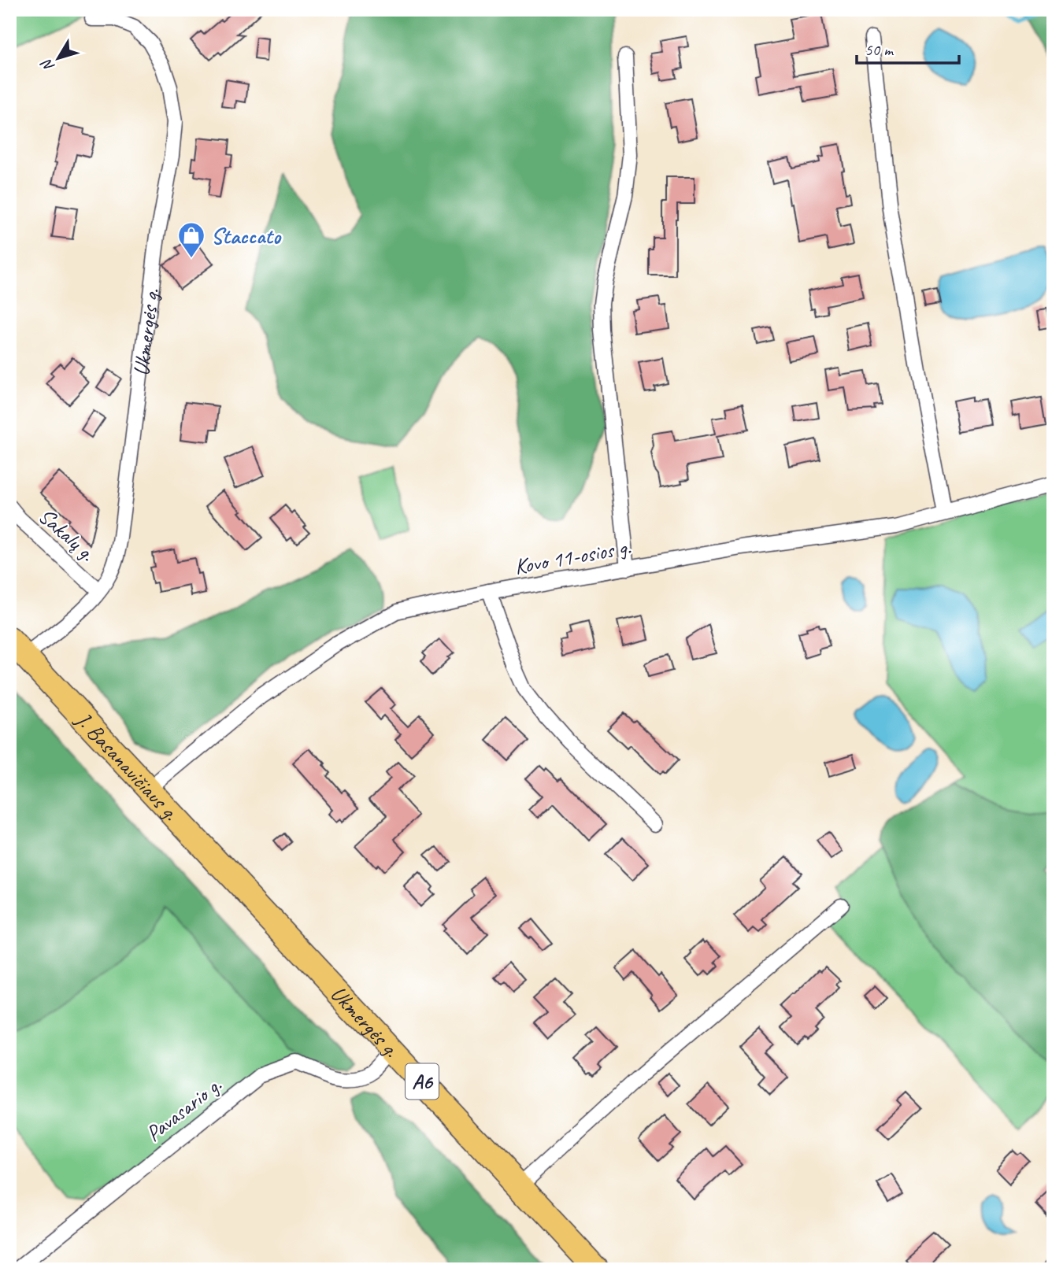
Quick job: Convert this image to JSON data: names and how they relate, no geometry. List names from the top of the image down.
{
  "streets": {
    "highway": ["Ukmergės g.", "J. Basanavičiaus g.", "A6"],
    "street": ["Sakalų g.", "Kovo 11-osios g.", "Pavasario g."]
  },
  "crossings": [
    ["Ukmergės g.", "Sakalų g."],
    ["Ukmergės g.", "J. Basanavičiaus g."],
    ["Ukmergės g.", "Pavasario g."],
    ["Kovo 11-osios g.", "J. Basanavičiaus g."]
  ],
  "places": {
    "shop": ["Staccato"]
  },
  "scale_bar": "50 m",
  "north": "bottom left"
}
